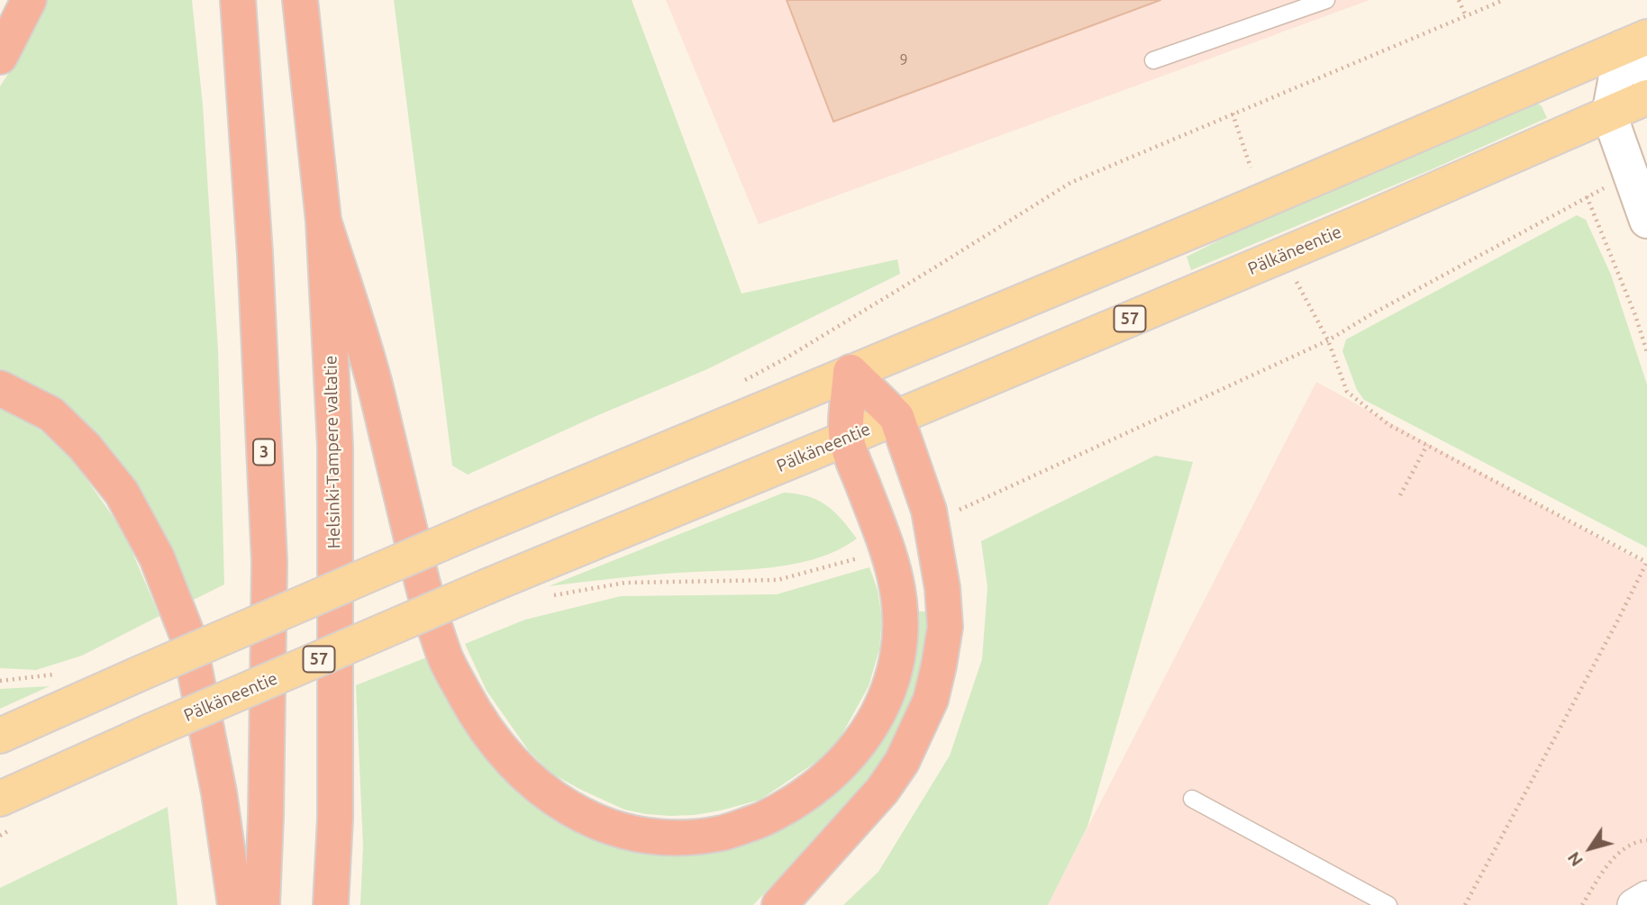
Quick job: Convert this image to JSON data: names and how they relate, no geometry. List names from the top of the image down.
{
  "streets": {
    "highway": ["3", "Helsinki-Tampere valtatie"],
    "main road": ["Pälkäneentie", "57"]
  },
  "house_numbers": ["9"],
  "north": "bottom left"
}
